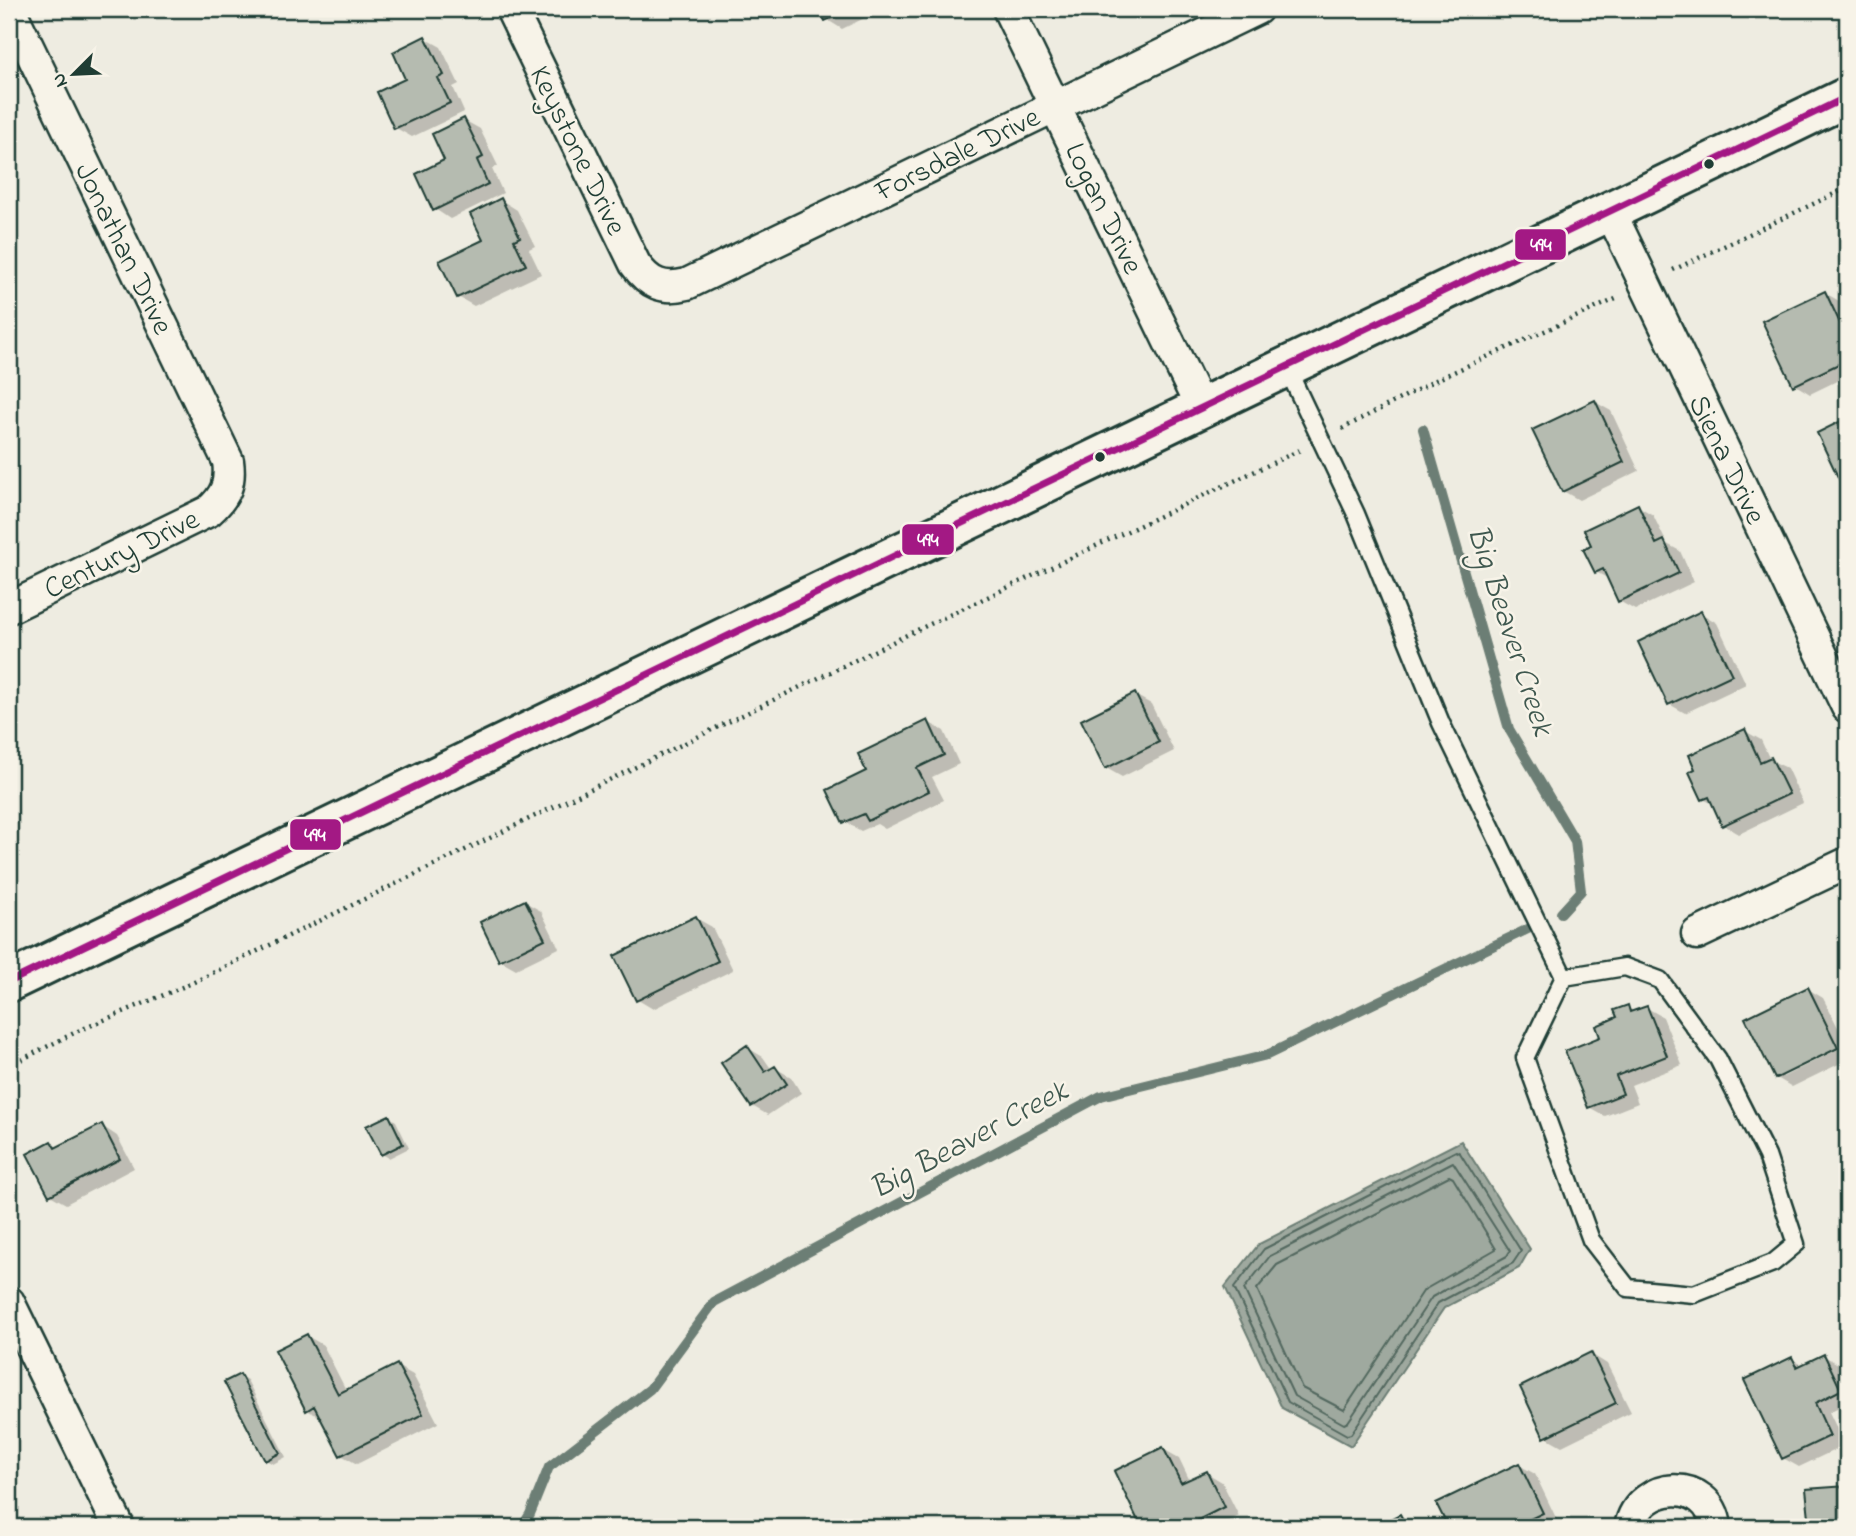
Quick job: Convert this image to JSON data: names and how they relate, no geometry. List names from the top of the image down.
{
  "streets": {
    "street": [
      "Keystone Drive",
      "Forsdale Drive",
      "Logan Drive",
      "Jonathan Drive",
      "Siena Drive",
      "Century Drive"
    ]
  },
  "crossings": [
    ["Keystone Drive", "Forsdale Drive"],
    ["Forsdale Drive", "Logan Drive"],
    ["Jonathan Drive", "Century Drive"]
  ],
  "water": ["Big Beaver Creek"],
  "lines": ["transit line 494"],
  "north": "bottom left"
}
